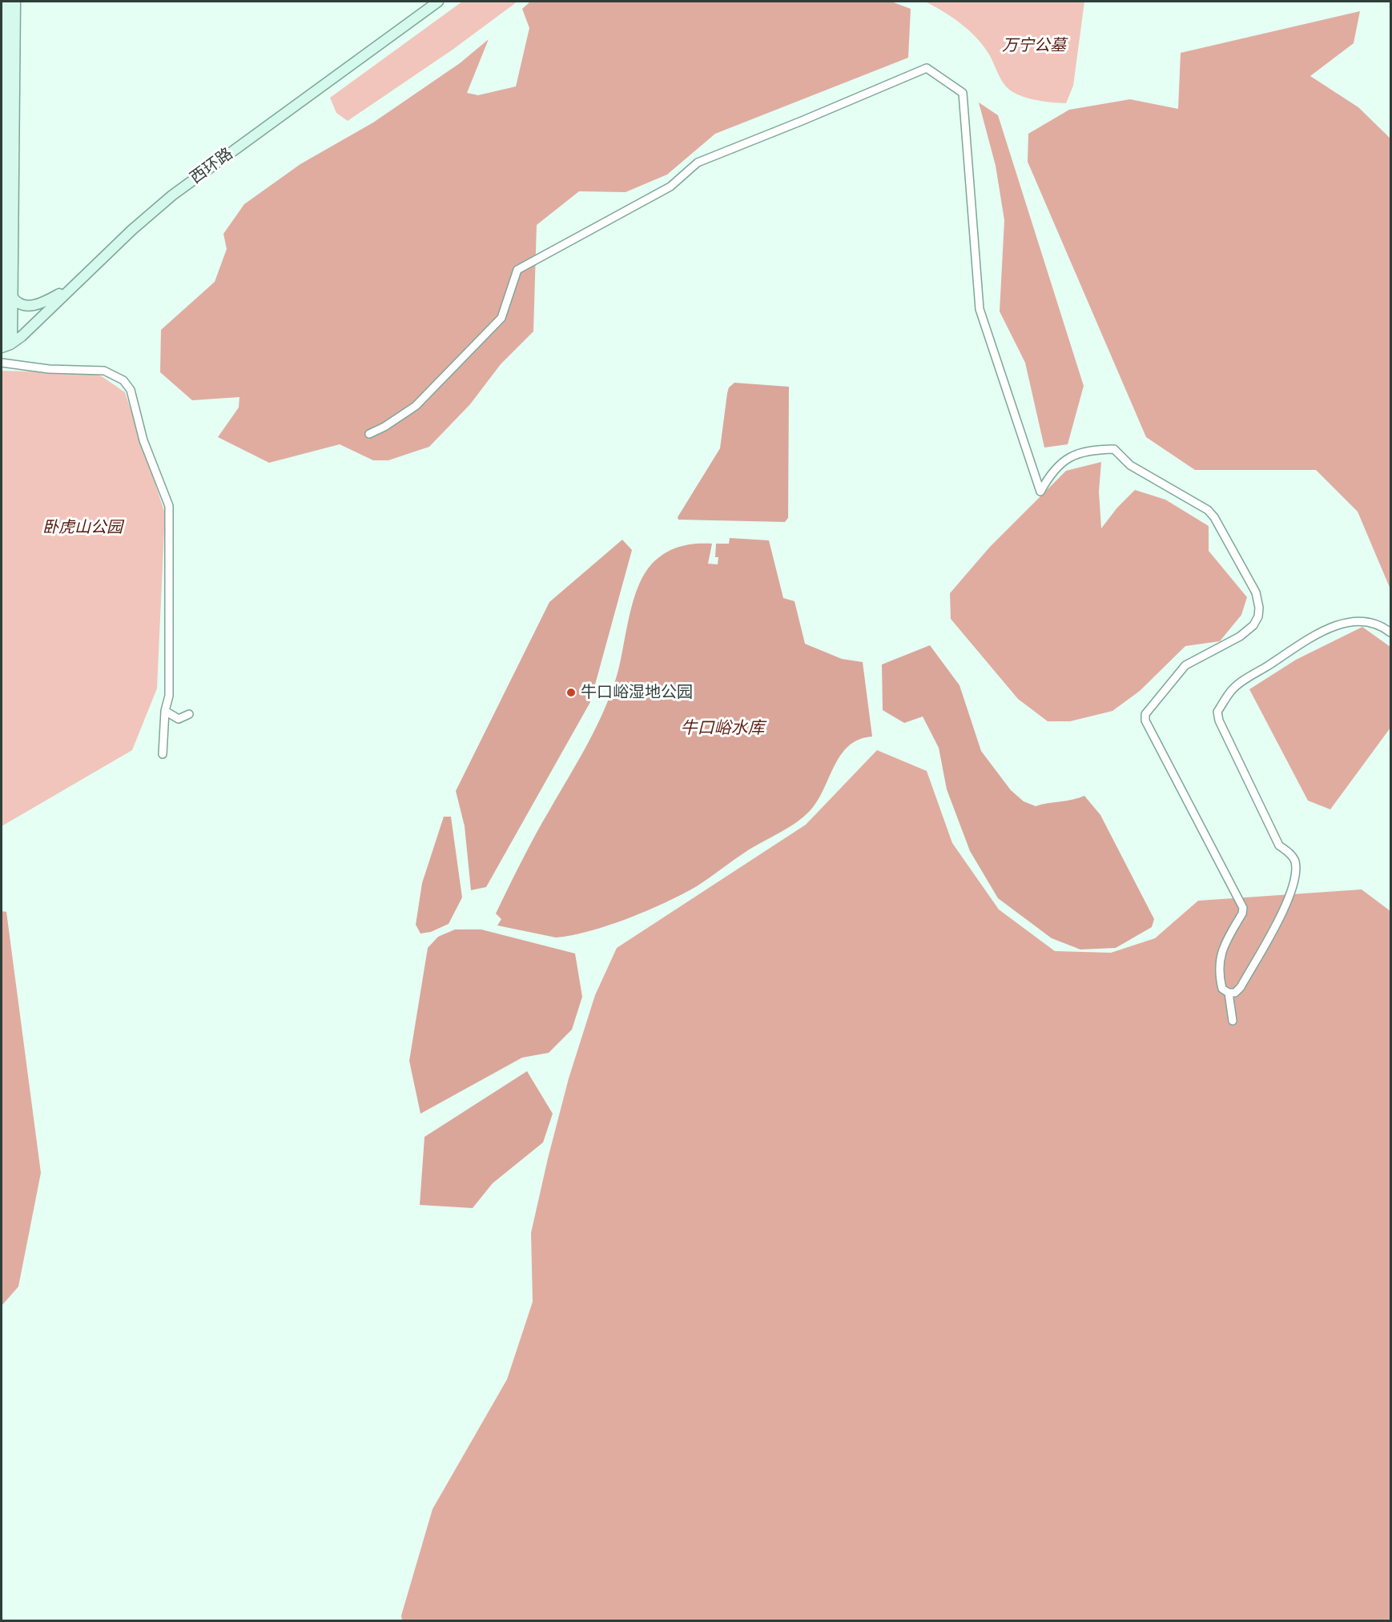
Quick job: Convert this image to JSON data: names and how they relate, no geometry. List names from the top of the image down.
{
  "streets": {
    "main road": ["西环路"]
  },
  "water": ["牛口峪水库"],
  "parks": ["万宁公墓", "卧虎山公园"],
  "places": ["牛口峪湿地公园"]
}
